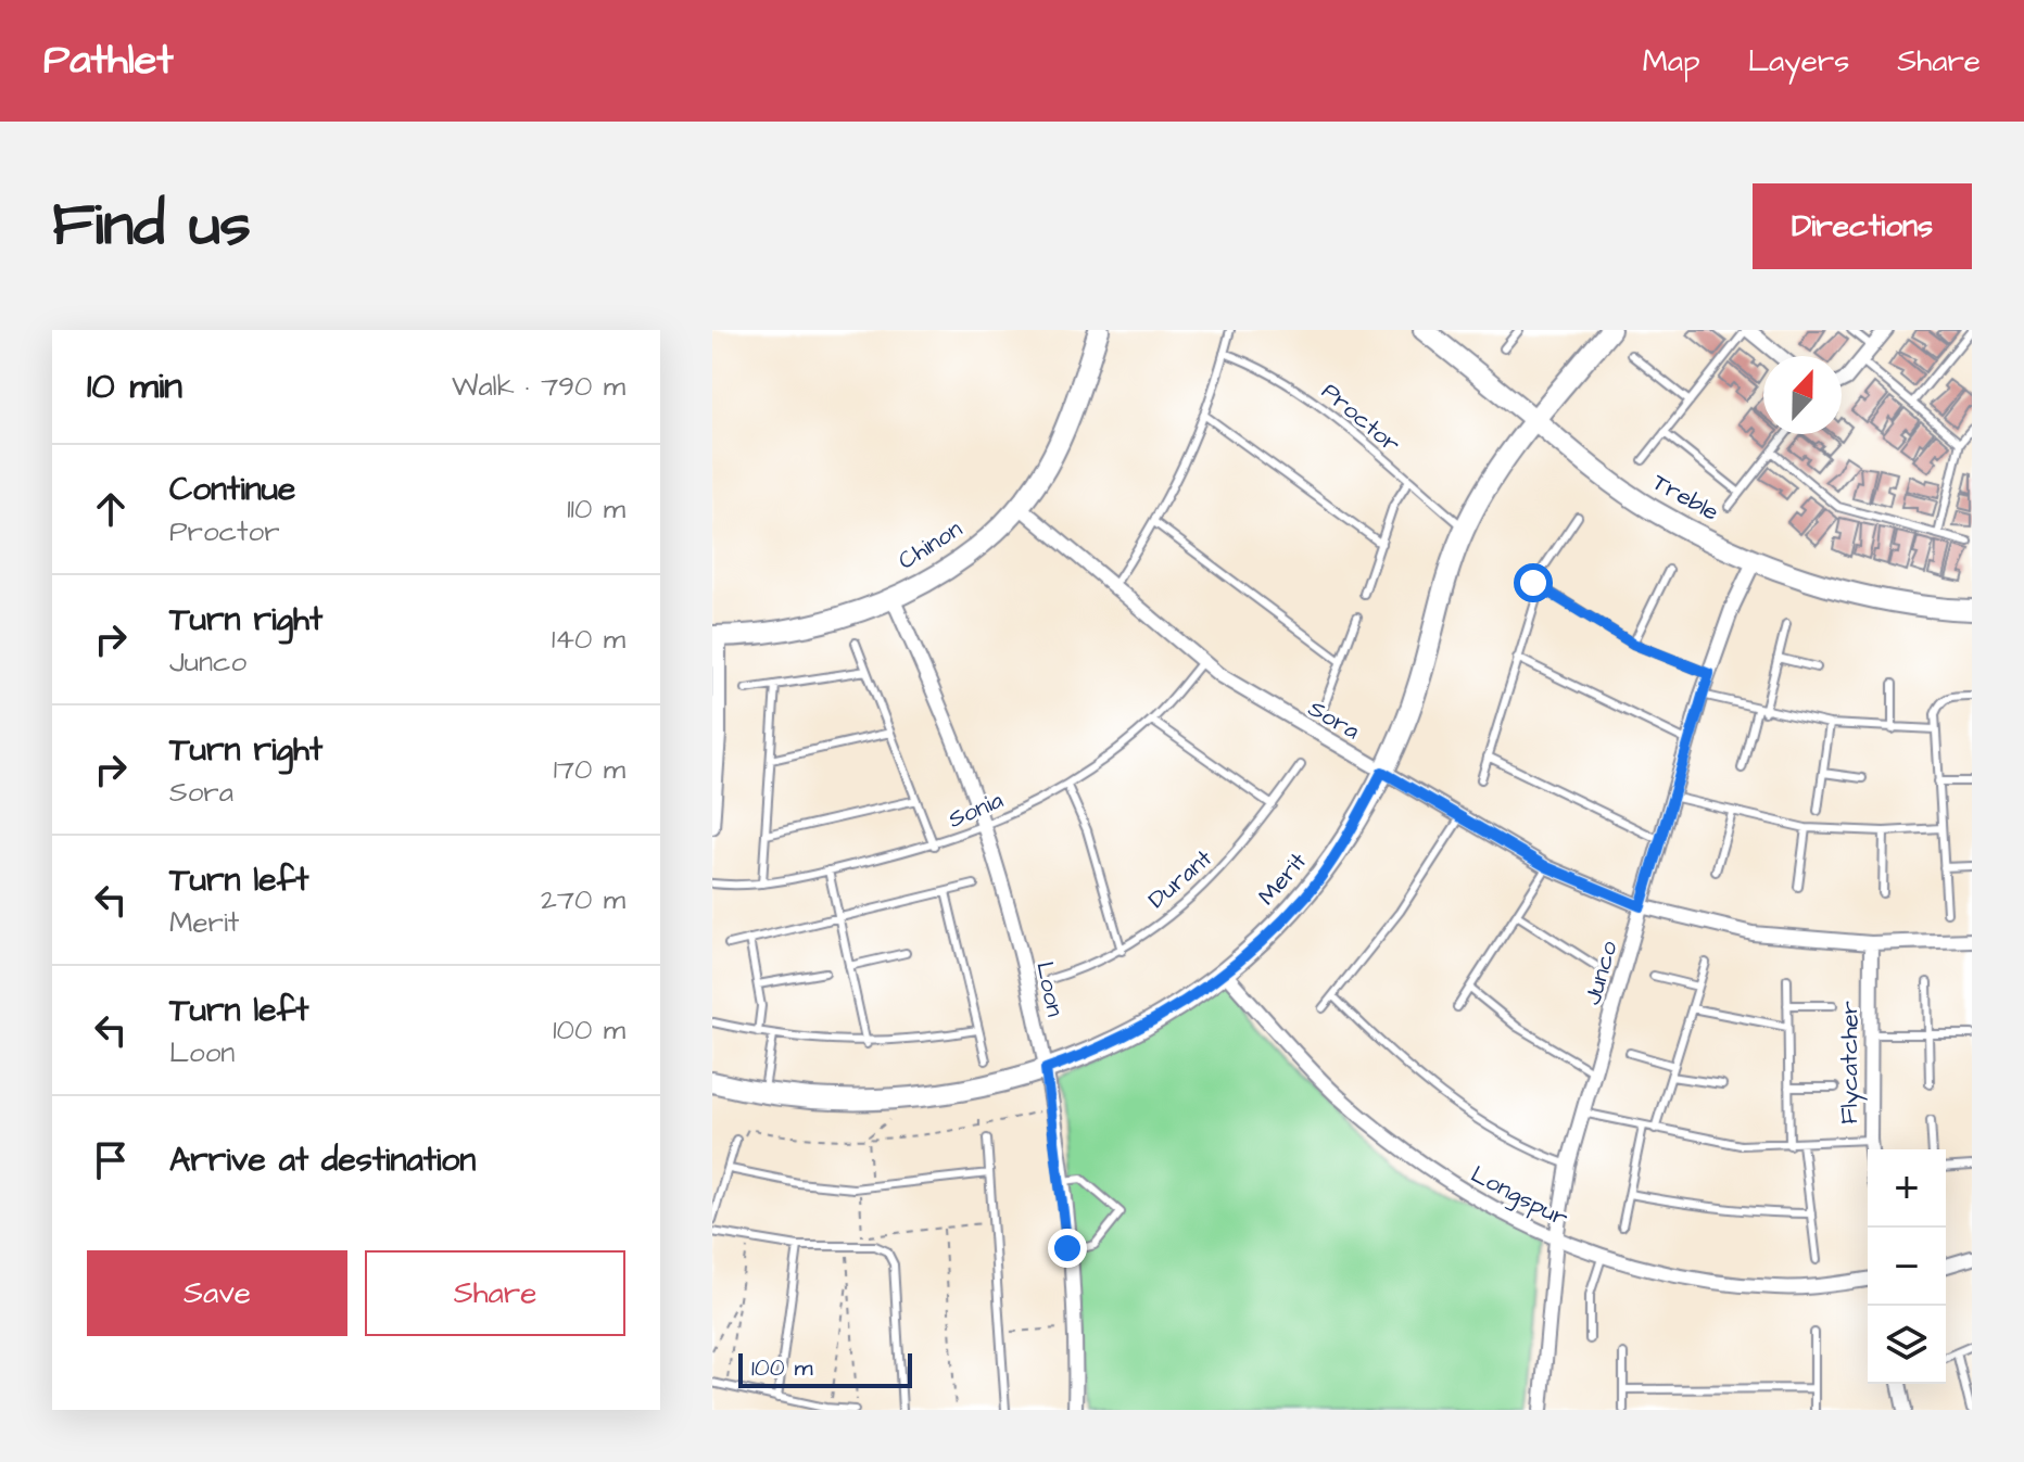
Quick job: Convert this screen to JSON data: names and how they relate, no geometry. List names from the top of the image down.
{
  "streets": {
    "street": [
      "Treble",
      "Chinon",
      "Sora",
      "Merit",
      "Junco",
      "Loon",
      "Flycatcher",
      "Longspur"
    ],
    "lane": ["Proctor", "Sonia", "Durant"]
  },
  "crossings": [
    ["Proctor", "Merit"],
    ["Treble", "Merit"],
    ["Treble", "Junco"],
    ["Chinon", "Sora"],
    ["Chinon", "Loon"],
    ["Sora", "Sonia"],
    ["Sora", "Merit"],
    ["Sora", "Junco"],
    ["Sora", "Flycatcher"],
    ["Sonia", "Loon"],
    ["Merit", "Loon"],
    ["Merit", "Longspur"],
    ["Junco", "Longspur"]
  ],
  "scale_bar": "100 m",
  "north": "top",
  "page": {
    "header": "Pathlet",
    "nav": ["Map", "Layers", "Share"],
    "title": "Find us",
    "buttons": [
      "Directions",
      ["Save", "Share"]
    ],
    "heading": ["10 min", "Walk · 790 m"],
    "list": [
      ["Continue", "Proctor", "110 m"],
      ["Turn right", "Junco", "140 m"],
      ["Turn right", "Sora", "170 m"],
      ["Turn left", "Merit", "270 m"],
      ["Turn left", "Loon", "100 m"],
      "Arrive at destination"
    ],
    "map_buttons": ["+", "−"],
    "scale": "100 m"
  }
}
